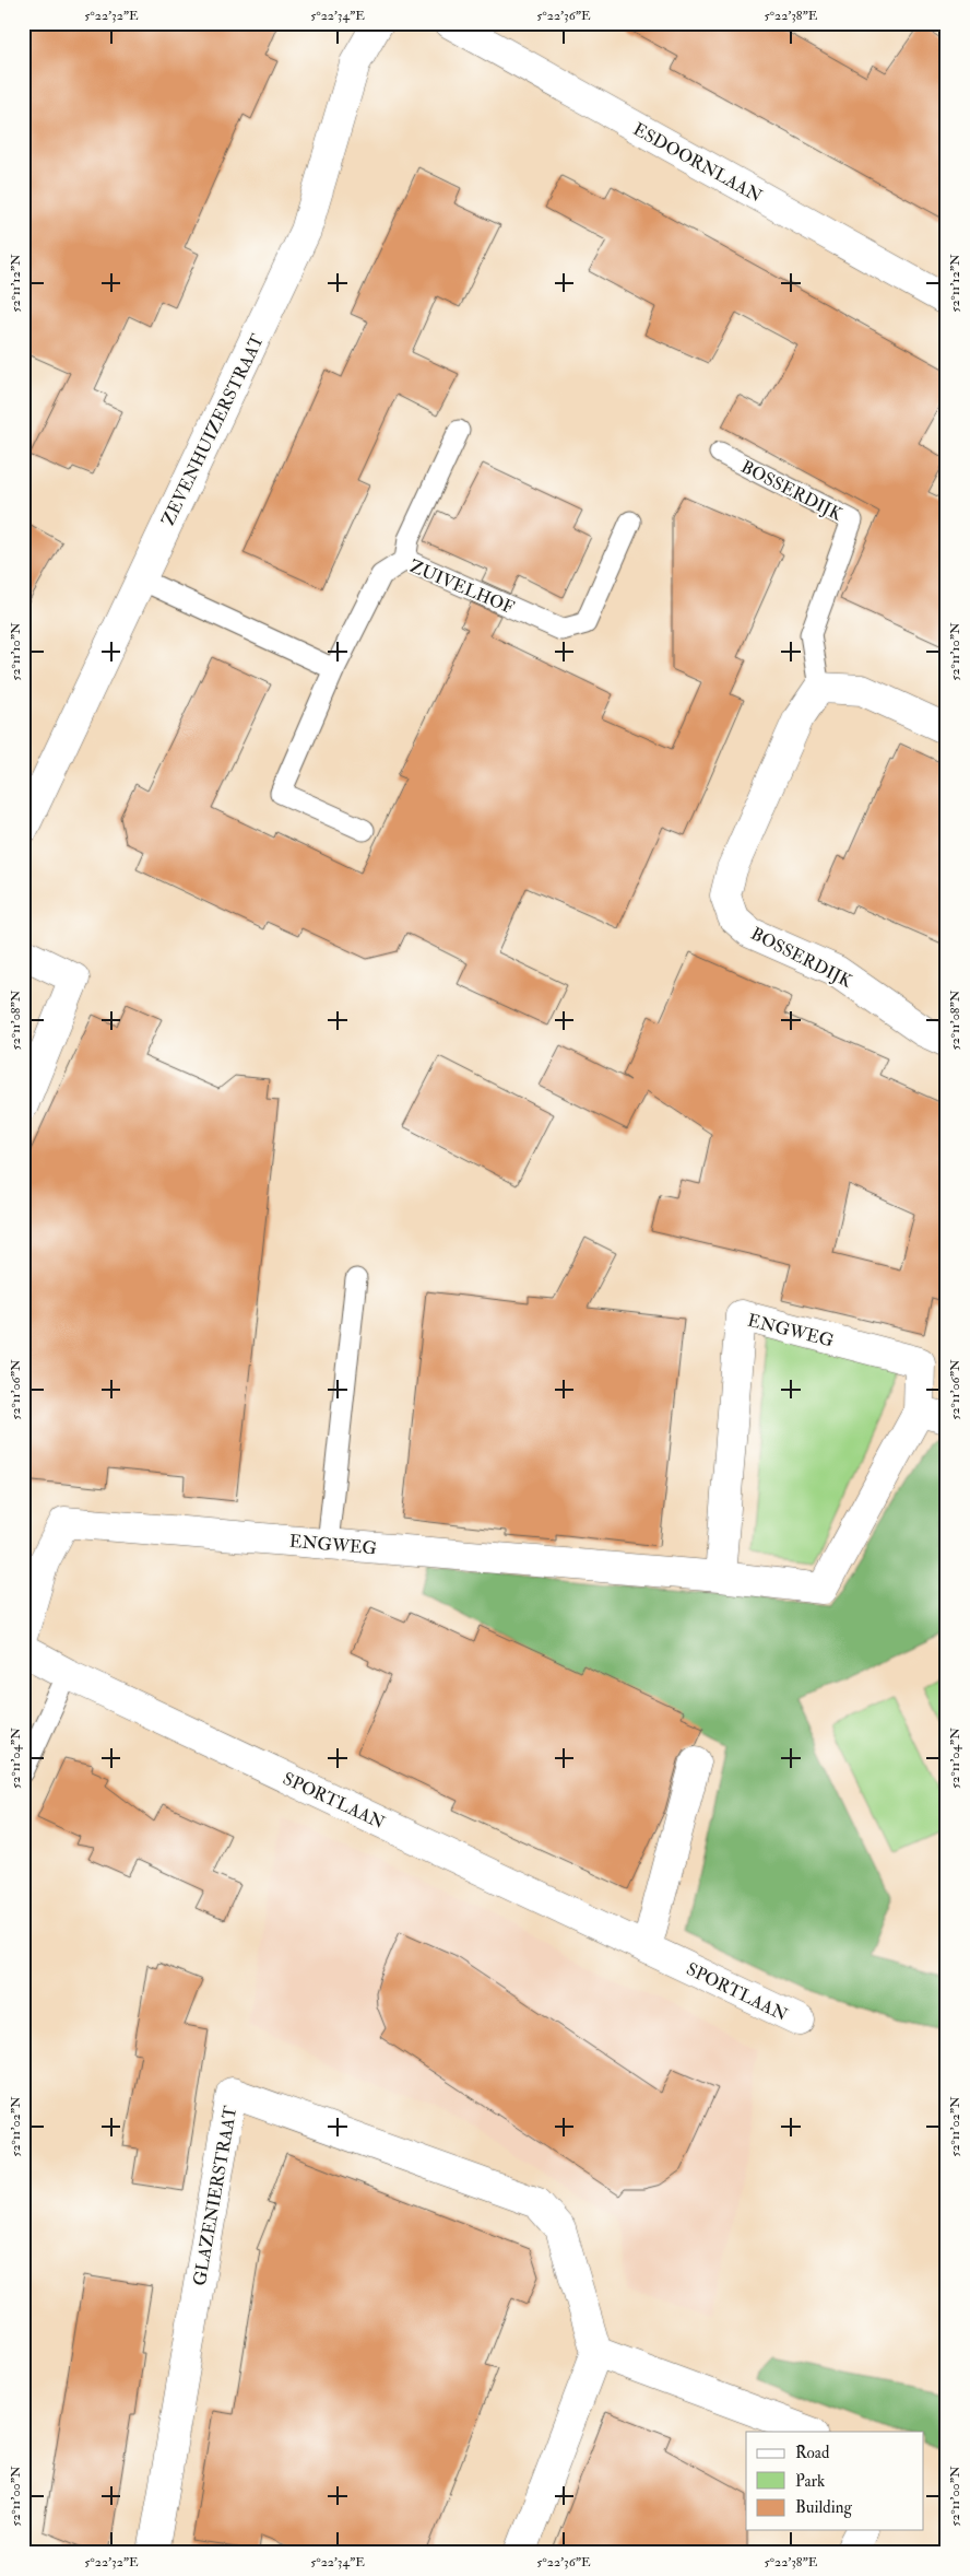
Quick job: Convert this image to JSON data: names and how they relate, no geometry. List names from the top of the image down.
{
  "streets": {
    "street": [
      "ESDOORNLAAN",
      "ZEVENHUIZERSTRAAT",
      "BOSSERDIJK",
      "ENGWEG",
      "SPORTLAAN",
      "GLAZENIERSTRAAT"
    ],
    "lane": ["ZUIVELHOF"]
  },
  "legend": ["Road", "Park", "Building"],
  "coordinates": [
    "5°22'32\"E",
    "5°22'34\"E",
    "5°22'36\"E",
    "5°22'38\"E",
    "52°11'12\"N",
    "52°11'10\"N",
    "52°11'08\"N",
    "52°11'06\"N",
    "52°11'04\"N",
    "52°11'02\"N",
    "52°11'00\"N"
  ]
}
